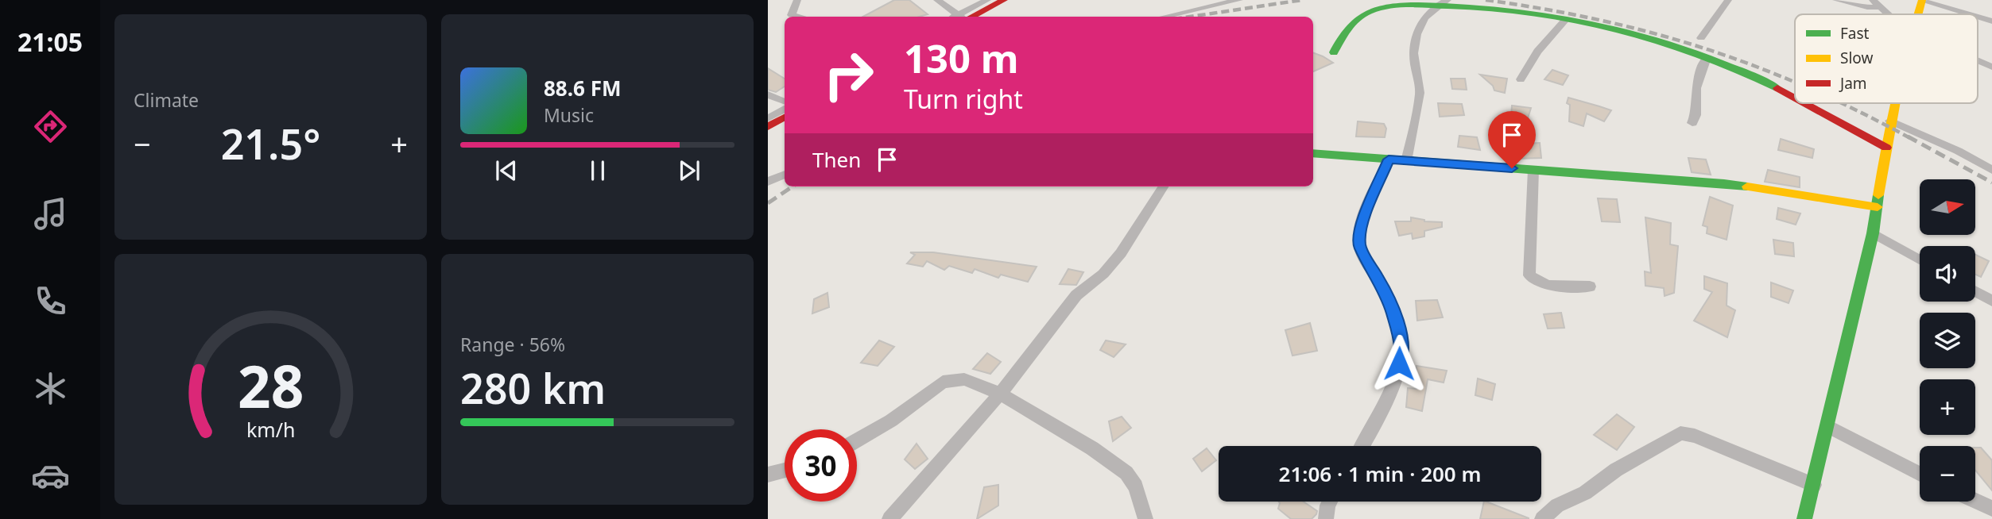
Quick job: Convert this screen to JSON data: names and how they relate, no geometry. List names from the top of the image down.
{
  "legend": ["Fast", "Slow", "Jam"],
  "north": "right",
  "page": {
    "tabs": "21:05",
    "tile": [
      "Climate",
      ["Range · 56%", "280 km"]
    ],
    "turn": ["130 m", "Turn right"],
    "song": ["88.6 FM", "Music"],
    "heat": ["−", "21.5°", "+"],
    "then": "Then",
    "map_buttons": ["+", "−"],
    "limit": "30",
    "trip": "21:06 · 1 min · 200 m",
    "gauge": ["28", "km/h"]
  }
}
